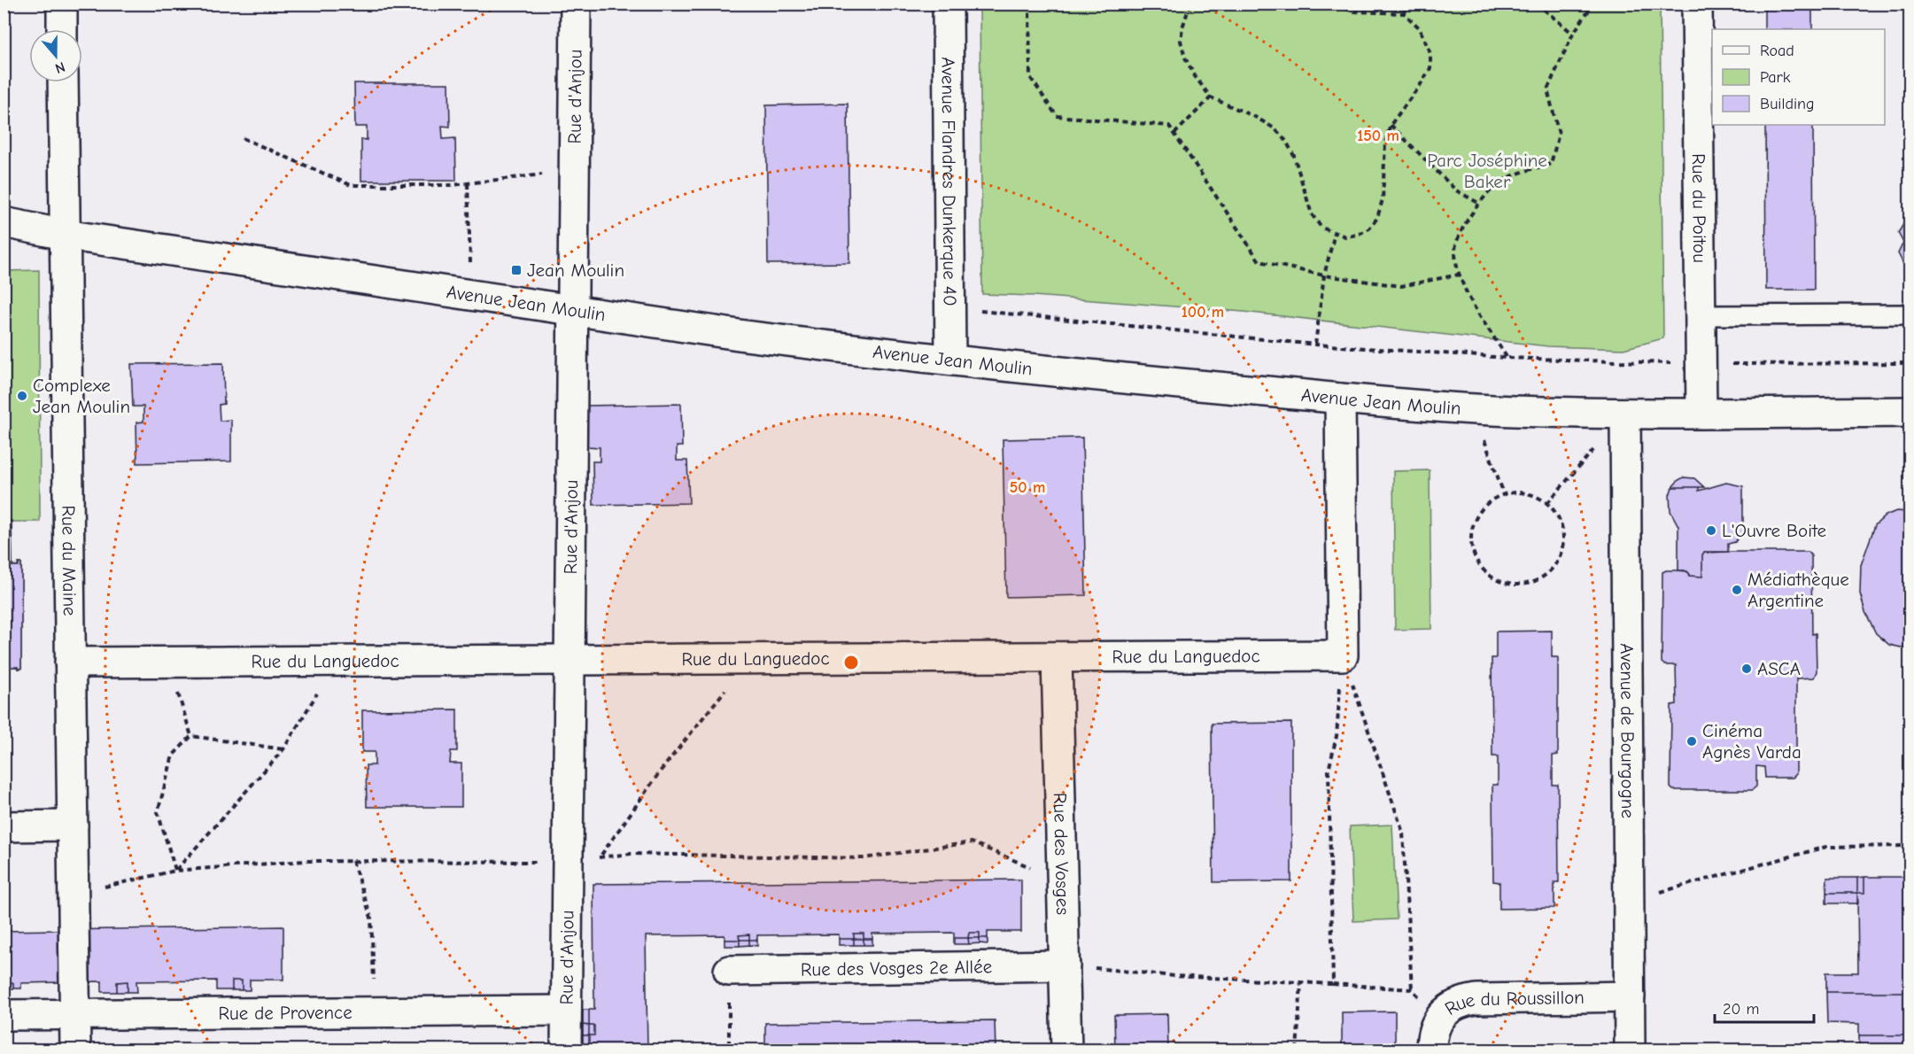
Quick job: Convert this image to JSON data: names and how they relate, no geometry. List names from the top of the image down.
{
  "streets": {
    "street": [
      "Rue d'Anjou",
      "Avenue Flandres Dunkerque 40",
      "Rue du Poitou",
      "Avenue Jean Moulin",
      "Rue du Maine",
      "Rue du Languedoc",
      "Avenue de Bourgogne",
      "Rue des Vosges",
      "Rue des Vosges 2e Allée",
      "Rue du Roussillon",
      "Rue de Provence"
    ]
  },
  "crossings": [
    ["Rue d'Anjou", "Avenue Jean Moulin"],
    ["Rue d'Anjou", "Rue du Languedoc"],
    ["Rue d'Anjou", "Rue de Provence"],
    ["Avenue Flandres Dunkerque 40", "Avenue Jean Moulin"],
    ["Rue du Poitou", "Avenue Jean Moulin"],
    ["Avenue Jean Moulin", "Rue du Maine"],
    ["Avenue Jean Moulin", "Avenue de Bourgogne"],
    ["Rue du Maine", "Rue du Languedoc"],
    ["Rue du Maine", "Rue de Provence"],
    ["Rue du Languedoc", "Rue des Vosges"],
    ["Avenue de Bourgogne", "Rue du Roussillon"],
    ["Rue des Vosges", "Rue des Vosges 2e Allée"]
  ],
  "parks": ["Parc Joséphine Baker"],
  "places": {
    "transit": ["Jean Moulin"],
    "other": [
      "Complexe Jean Moulin",
      "L'Ouvre Boite",
      "Médiathèque Argentine",
      "ASCA",
      "Cinéma Agnès Varda"
    ]
  },
  "legend": ["Road", "Park", "Building"],
  "scale_bar": "20 m",
  "north": "bottom",
  "rings": ["150 m", "100 m", "50 m"]
}
